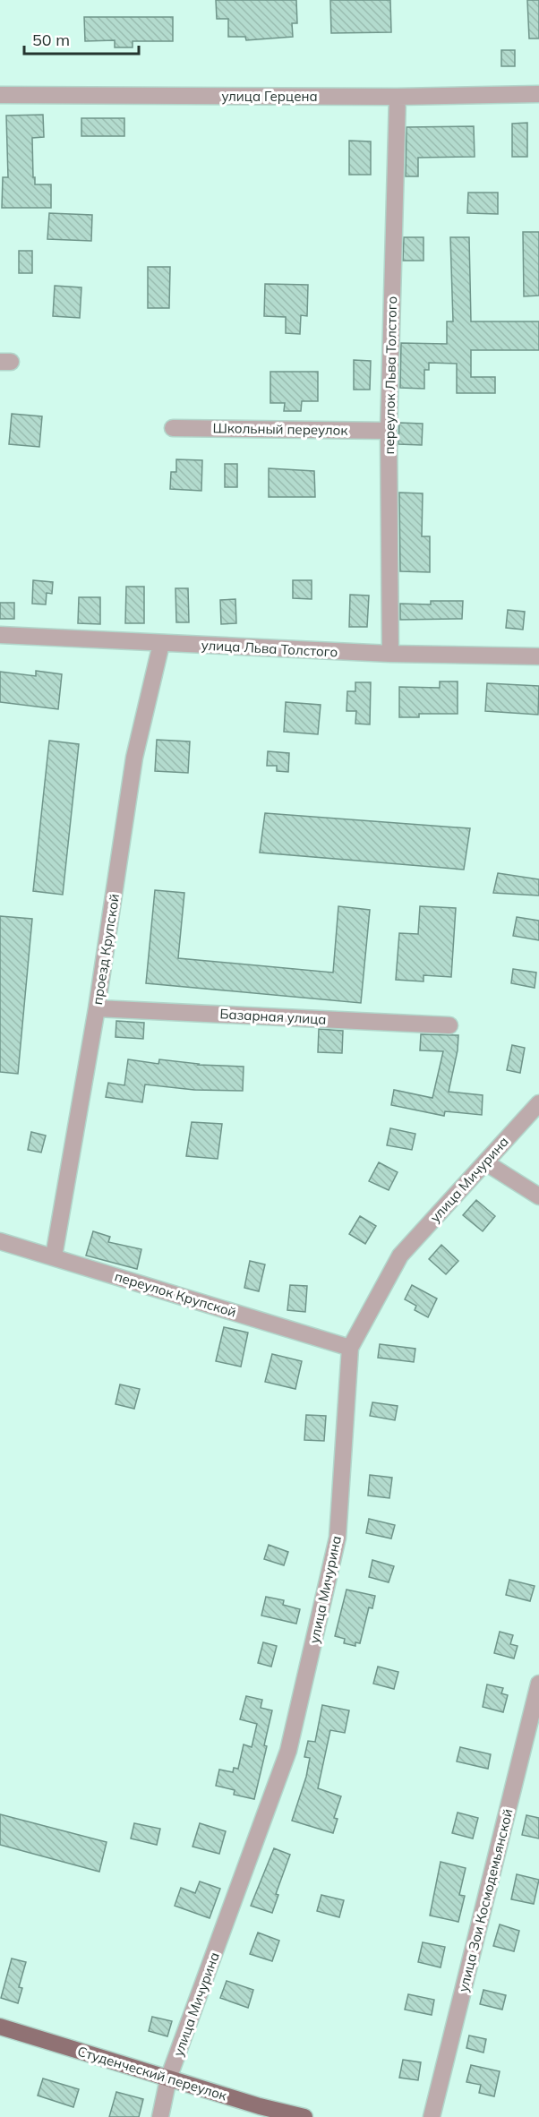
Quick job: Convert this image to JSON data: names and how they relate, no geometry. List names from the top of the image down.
{
  "streets": {
    "main road": ["Студенческий переулок"],
    "street": [
      "улица Герцена",
      "переулок Льва Толстого",
      "Школьный переулок",
      "улица Льва Толстого",
      "проезд Крупской",
      "Базарная улица",
      "улица Мичурина",
      "переулок Крупской",
      "улица Зои Космодемьянской"
    ]
  },
  "crossings": [
    ["улица Герцена", "переулок Льва Толстого"],
    ["переулок Льва Толстого", "Школьный переулок"],
    ["переулок Льва Толстого", "улица Льва Толстого"],
    ["улица Льва Толстого", "проезд Крупской"],
    ["проезд Крупской", "Базарная улица"],
    ["проезд Крупской", "переулок Крупской"],
    ["улица Мичурина", "переулок Крупской"],
    ["улица Мичурина", "Студенческий переулок"]
  ],
  "scale_bar": "50 m"
}
